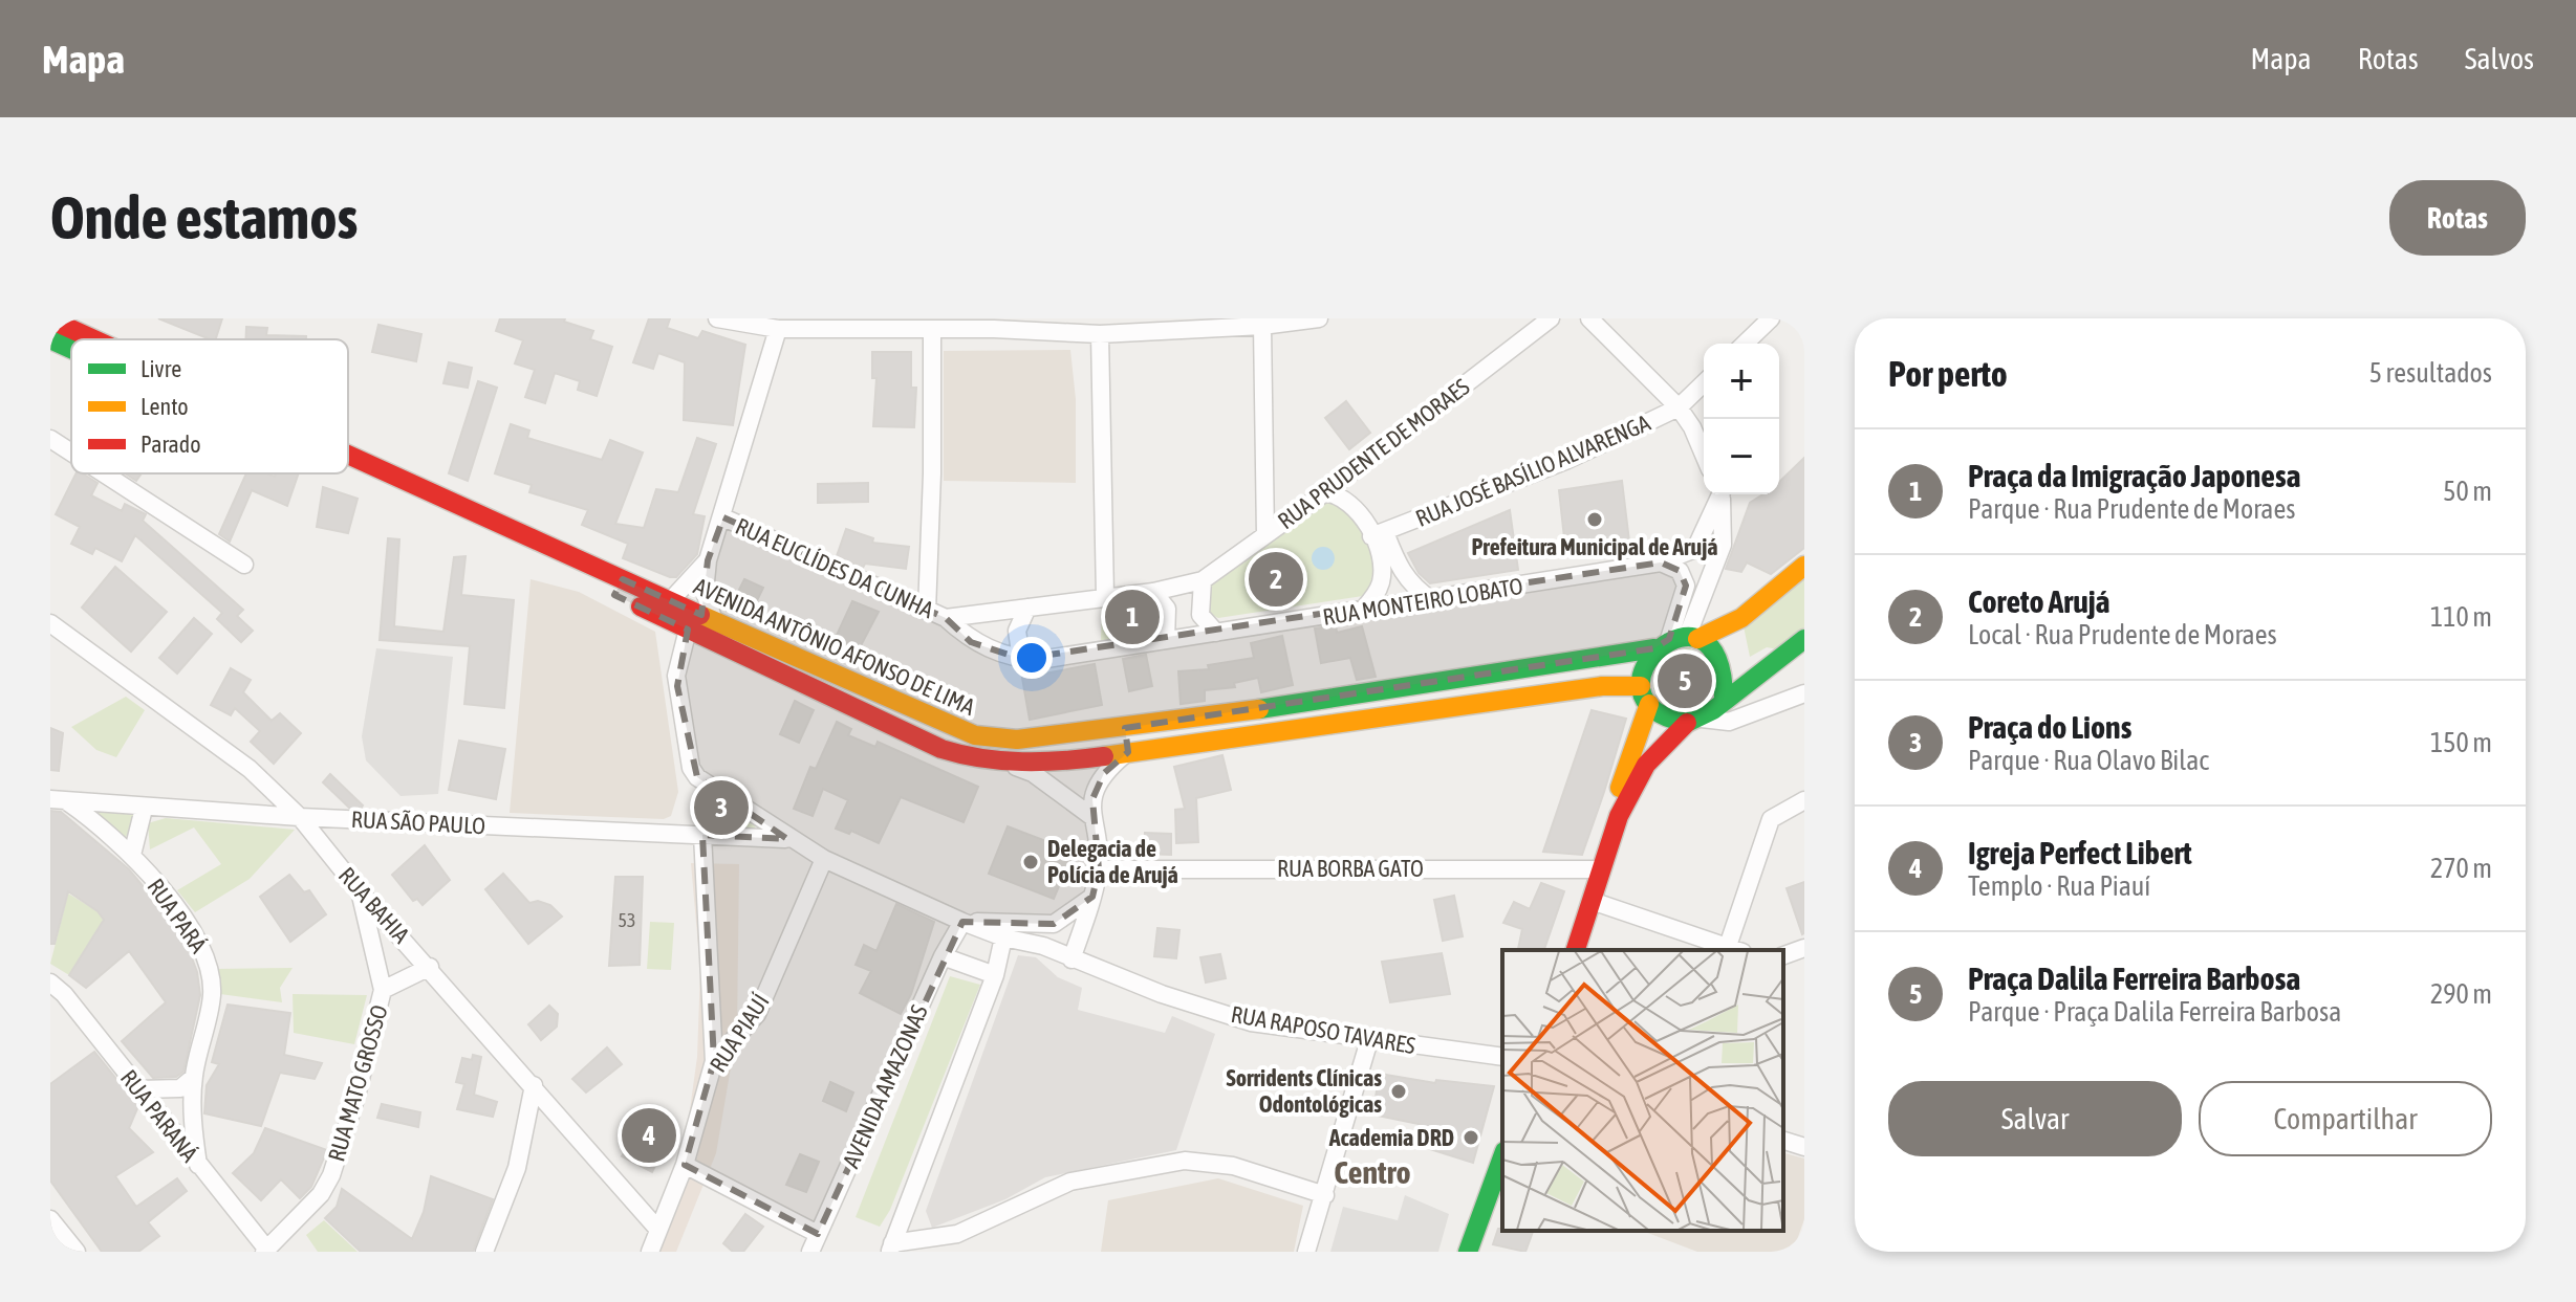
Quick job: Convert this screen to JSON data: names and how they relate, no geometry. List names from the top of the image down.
{
  "streets": {
    "main road": ["AVENIDA ANTÔNIO AFONSO DE LIMA"],
    "street": [
      "RUA PRUDENTE DE MORAES",
      "RUA JOSÉ BASÍLIO ALVARENGA",
      "RUA EUCLÍDES DA CUNHA",
      "RUA MONTEIRO LOBATO",
      "RUA SÃO PAULO",
      "RUA BORBA GATO",
      "RUA BAHIA",
      "RUA PARÁ",
      "RUA RAPOSO TAVARES",
      "RUA PIAUÍ",
      "RUA MATO GROSSO",
      "AVENIDA AMAZONAS",
      "RUA PARANÁ"
    ]
  },
  "crossings": [
    ["RUA PRUDENTE DE MORAES", "RUA EUCLÍDES DA CUNHA"],
    ["RUA PRUDENTE DE MORAES", "RUA MONTEIRO LOBATO"],
    ["RUA EUCLÍDES DA CUNHA", "RUA MONTEIRO LOBATO"],
    ["AVENIDA ANTÔNIO AFONSO DE LIMA", "RUA RAPOSO TAVARES"],
    ["RUA SÃO PAULO", "RUA BAHIA"],
    ["RUA SÃO PAULO", "RUA PARÁ"],
    ["RUA SÃO PAULO", "RUA RAPOSO TAVARES"],
    ["RUA BAHIA", "RUA PIAUÍ"],
    ["RUA BAHIA", "RUA MATO GROSSO"],
    ["RUA PARÁ", "RUA PARANÁ"],
    ["RUA RAPOSO TAVARES", "RUA PIAUÍ"],
    ["RUA RAPOSO TAVARES", "AVENIDA AMAZONAS"],
    ["RUA MATO GROSSO", "RUA PARANÁ"]
  ],
  "districts": ["Centro"],
  "places": [
    "Prefeitura Municipal de Arujá",
    "Delegacia de Polícia de Arujá",
    "Sorridents Clínicas Odontológicas",
    "Academia DRD"
  ],
  "house_numbers": ["53"],
  "legend": ["Livre", "Lento", "Parado"],
  "page": {
    "header": "Mapa",
    "nav": ["Mapa", "Rotas", "Salvos"],
    "buttons": [
      "Rotas",
      ["Salvar", "Compartilhar"]
    ],
    "title": "Onde estamos",
    "heading": ["Por perto", "5 resultados"],
    "map_buttons": ["+", "−"],
    "list": [
      {
        "mark": "1",
        "name": "Praça da Imigração Japonesa",
        "note": "Parque · Rua Prudente de Moraes",
        "value": "50 m"
      },
      {
        "mark": "2",
        "name": "Coreto Arujá",
        "note": "Local · Rua Prudente de Moraes",
        "value": "110 m"
      },
      {
        "mark": "3",
        "name": "Praça do Lions",
        "note": "Parque · Rua Olavo Bilac",
        "value": "150 m"
      },
      {
        "mark": "4",
        "name": "Igreja Perfect Libert",
        "note": "Templo · Rua Piauí",
        "value": "270 m"
      },
      {
        "mark": "5",
        "name": "Praça Dalila Ferreira Barbosa",
        "note": "Parque · Praça Dalila Ferreira Barbosa",
        "value": "290 m"
      }
    ],
    "pins": [
      "2",
      "1",
      "5",
      "3",
      "4"
    ]
  }
}
